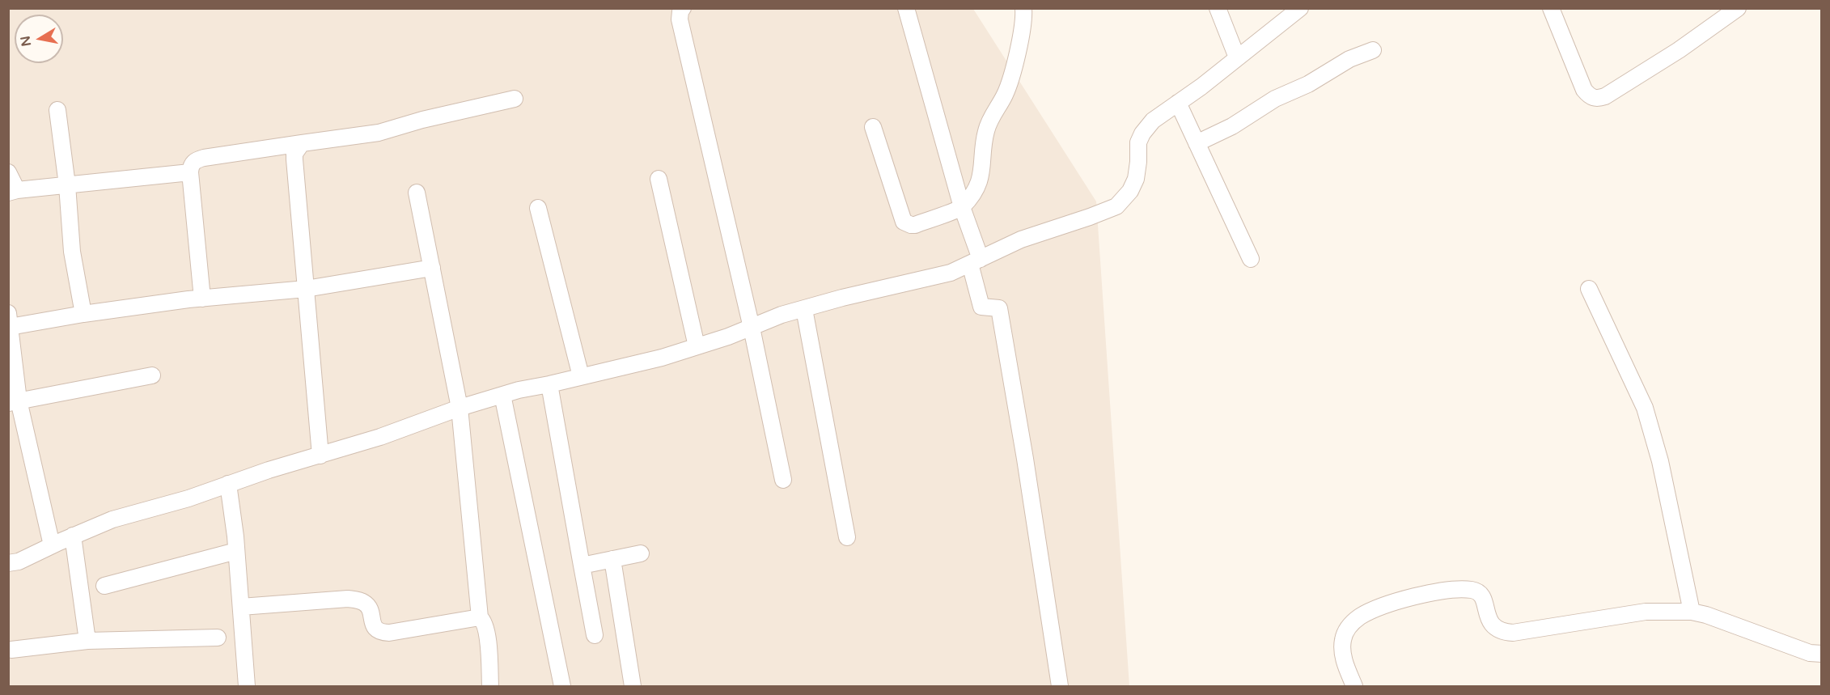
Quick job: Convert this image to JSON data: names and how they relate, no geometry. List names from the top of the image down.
{
  "north": "left"
}
